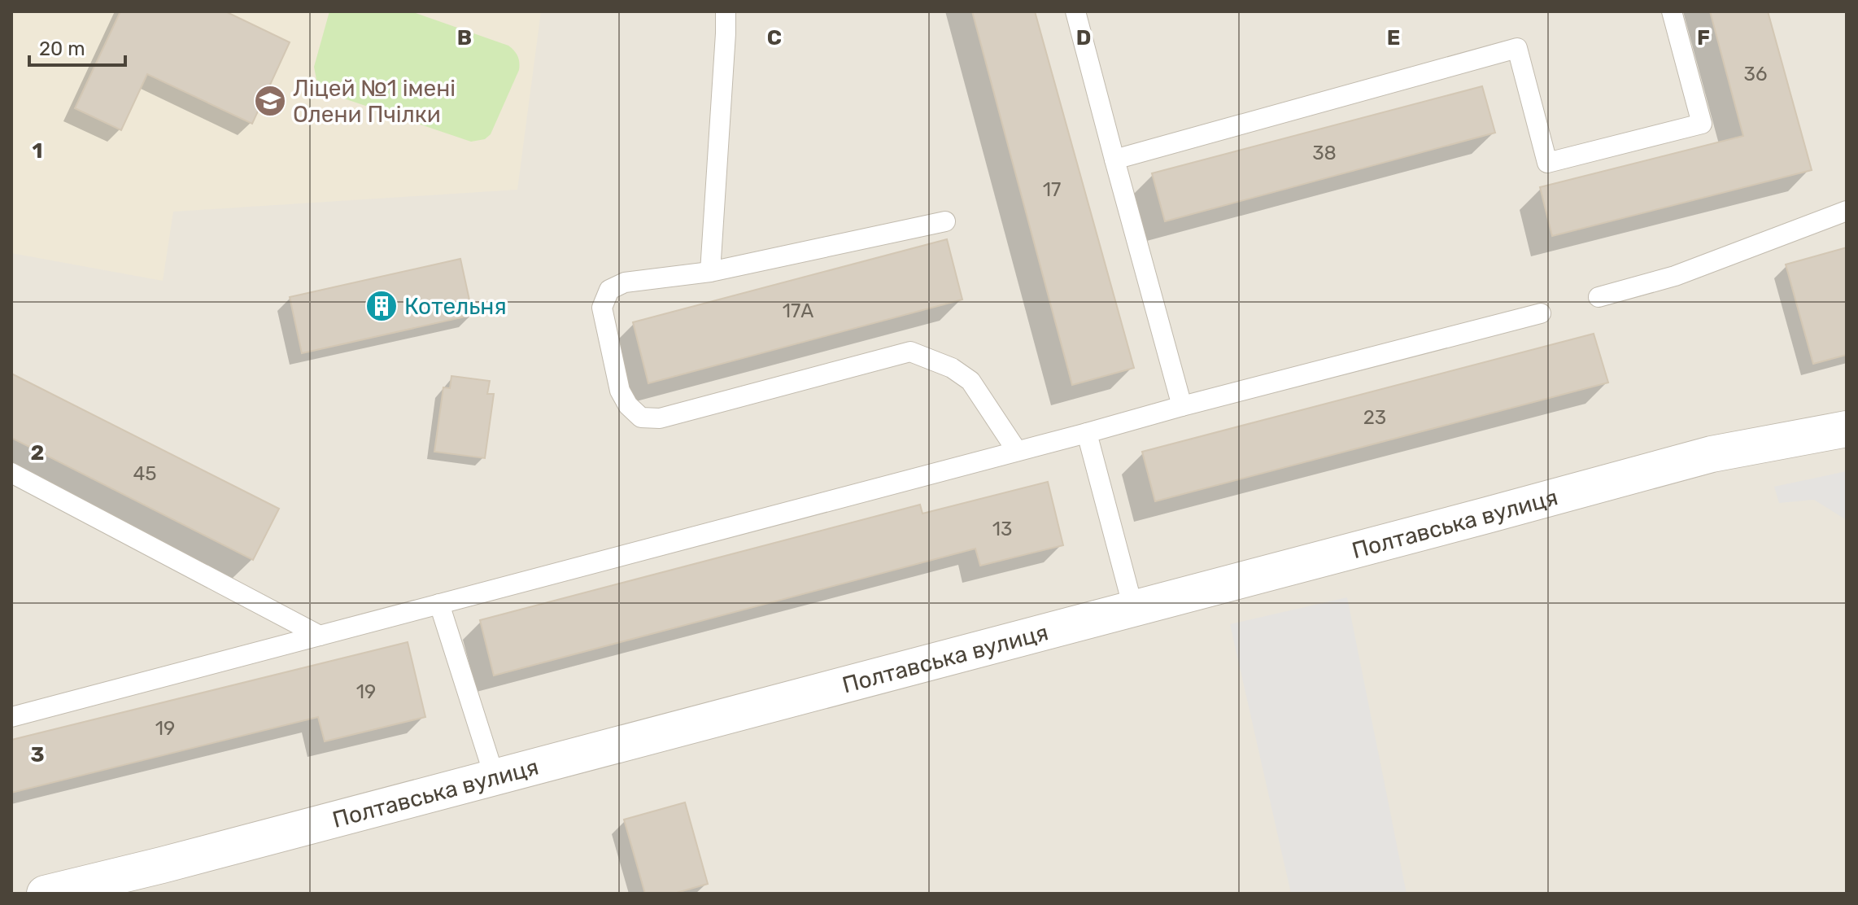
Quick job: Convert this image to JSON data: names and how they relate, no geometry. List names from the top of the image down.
{
  "streets": {
    "street": ["Полтавська вулиця"]
  },
  "places": {
    "school or university": ["Ліцей №1 імені Олени Пчілки"],
    "building": ["Котельня"]
  },
  "house_numbers": [
    "36",
    "38",
    "17",
    "17А",
    "23",
    "45",
    "13",
    "19",
    "19"
  ],
  "scale_bar": "20 m",
  "grid": {
    "columns": [
      "B",
      "C",
      "D",
      "E",
      "F"
    ],
    "rows": ["1", "2", "3"]
  }
}
